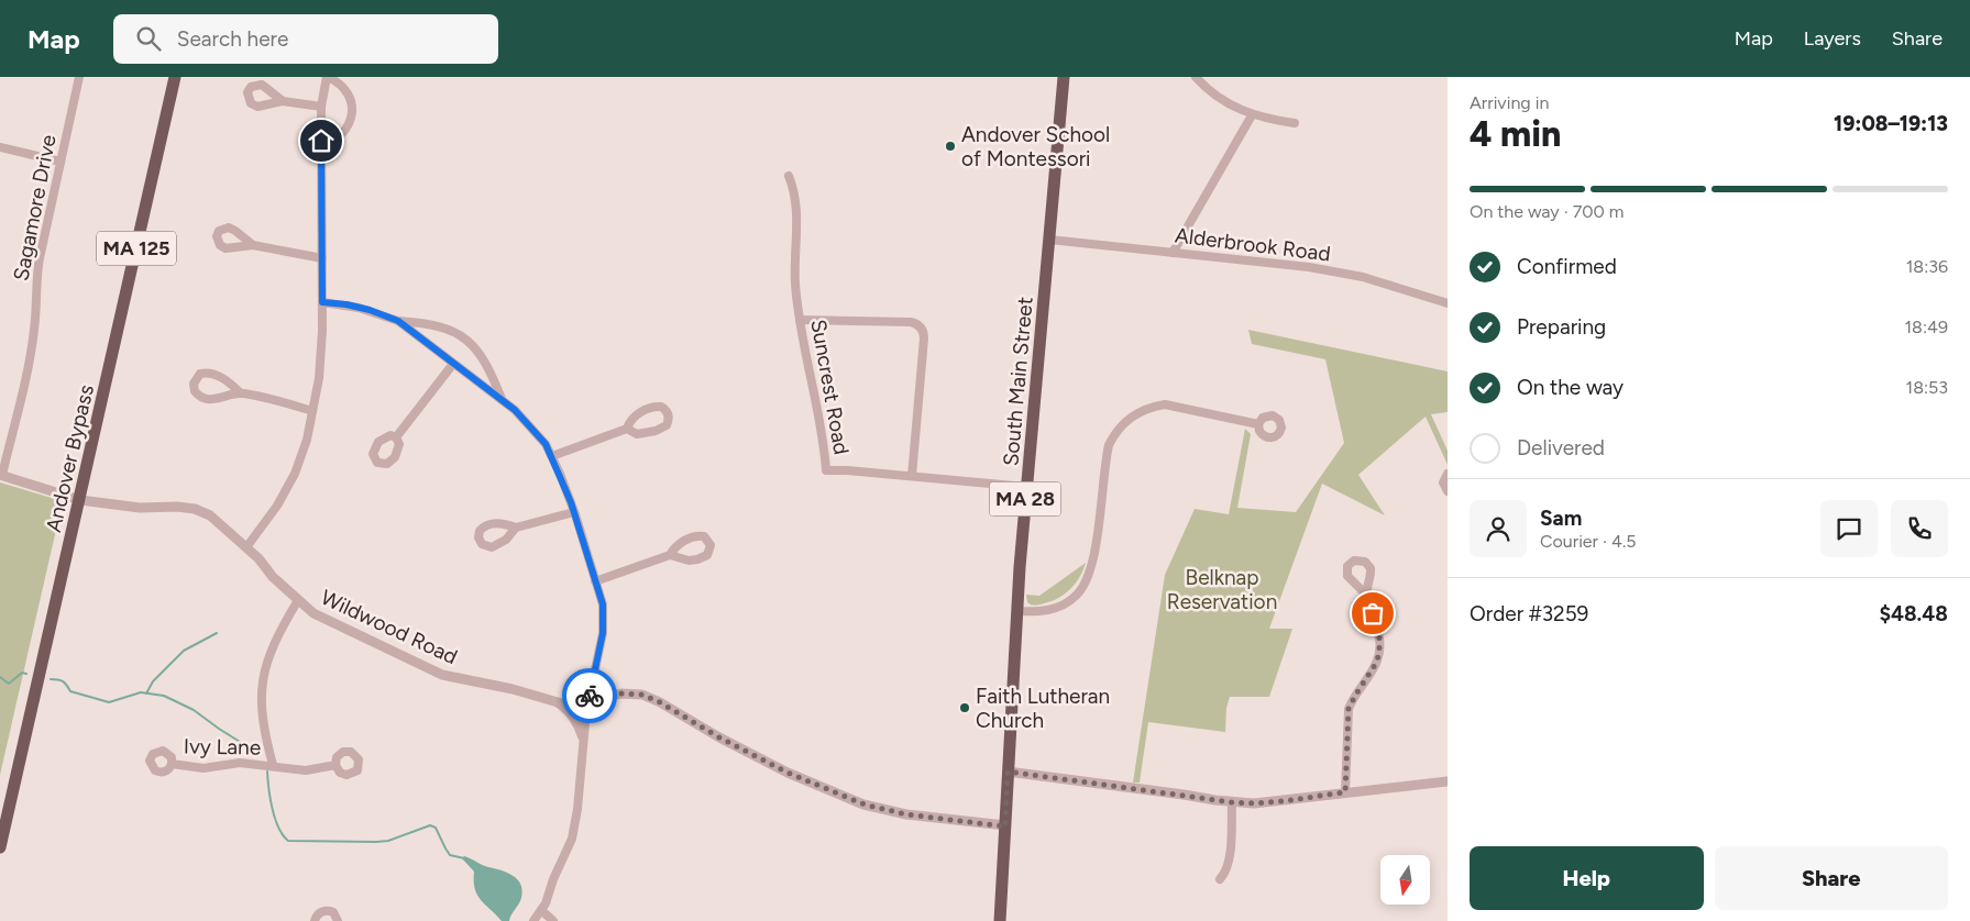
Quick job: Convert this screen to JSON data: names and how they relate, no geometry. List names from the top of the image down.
{
  "streets": {
    "main road": [
      "MA 125",
      "South Main Street",
      "Andover Bypass",
      "MA 28"
    ],
    "street": [
      "Sagamore Drive",
      "Alderbrook Road",
      "Suncrest Road",
      "Wildwood Road",
      "Ivy Lane"
    ]
  },
  "crossings": [
    ["Sagamore Drive", "Wildwood Road"],
    ["Alderbrook Road", "South Main Street"],
    ["South Main Street", "Suncrest Road"],
    ["South Main Street", "Wildwood Road"],
    ["Andover Bypass", "Wildwood Road"],
    ["Wildwood Road", "Ivy Lane"]
  ],
  "parks": ["Belknap Reservation"],
  "places": ["Andover School of Montessori", "Faith Lutheran Church"],
  "north": "bottom",
  "page": {
    "header": "Map",
    "search": "Search here",
    "nav": ["Map", "Layers", "Share"],
    "heading": ["4 min", "Arriving in", "19:08–19:13"],
    "panel": [
      "Sam",
      "Courier · 4.5",
      "Order #3259",
      "$48.48"
    ],
    "bar": "On the way · 700 m",
    "list": [
      ["Confirmed", "18:36"],
      ["Preparing", "18:49"],
      ["On the way", "18:53"],
      "Delivered"
    ],
    "buttons": ["Help", "Share"]
  }
}
